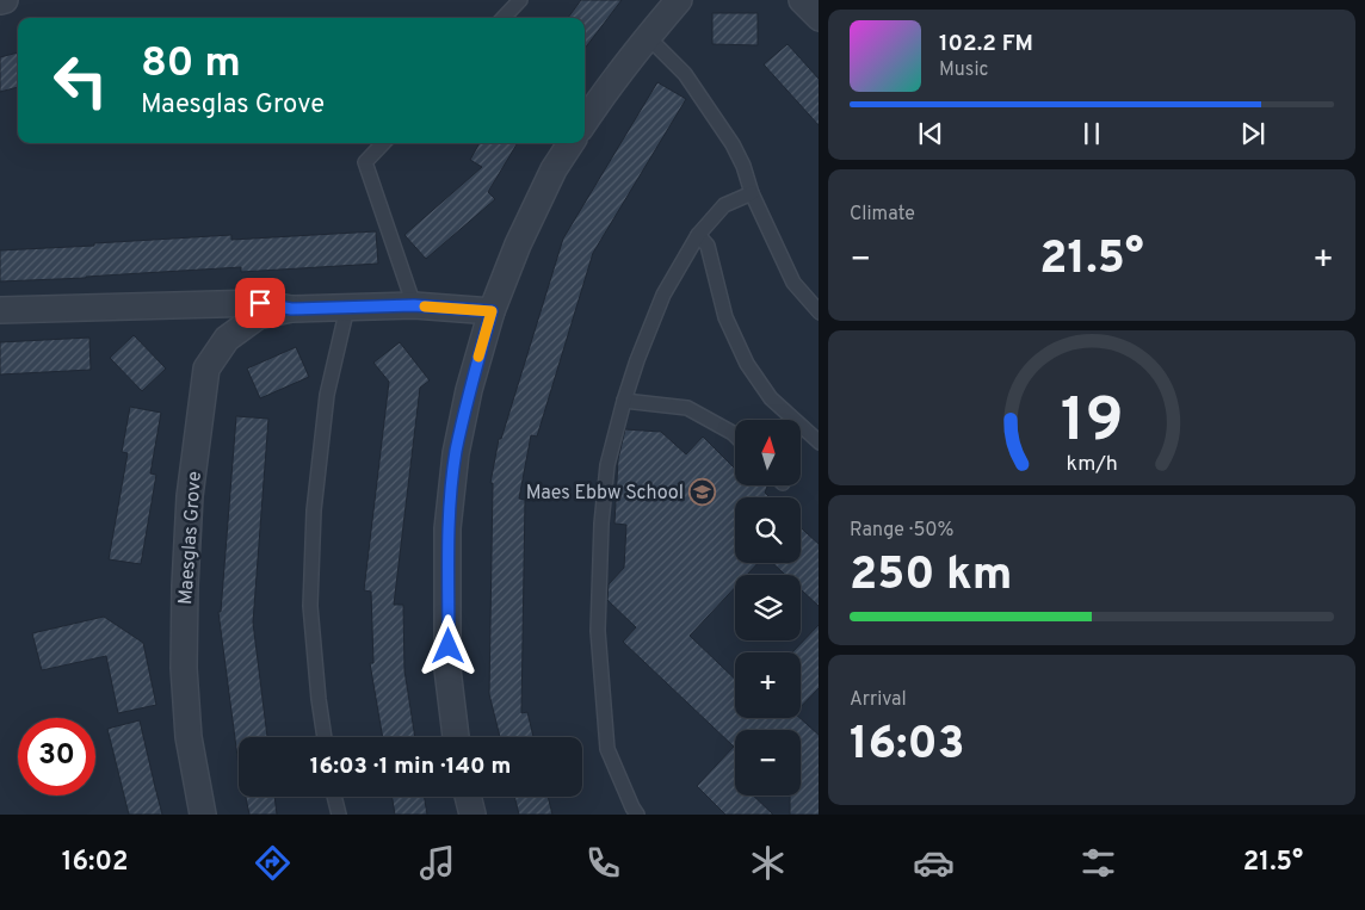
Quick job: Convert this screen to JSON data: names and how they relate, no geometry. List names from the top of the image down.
{
  "streets": {
    "street": ["Maesglas Grove"]
  },
  "places": {
    "school or university": ["Maes Ebbw School"]
  },
  "north": "top",
  "page": {
    "turn": ["80 m", "Maesglas Grove"],
    "song": ["102.2 FM", "Music"],
    "tile": [
      "Climate",
      ["Range · 50%", "250 km"],
      ["Arrival", "16:03"]
    ],
    "heat": ["−", "21.5°", "+"],
    "map_buttons": ["+", "−"],
    "limit": "30",
    "trip": "16:03 · 1 min · 140 m",
    "tabs": ["16:02", "21.5°"],
    "gauge": ["19", "km/h"]
  }
}
